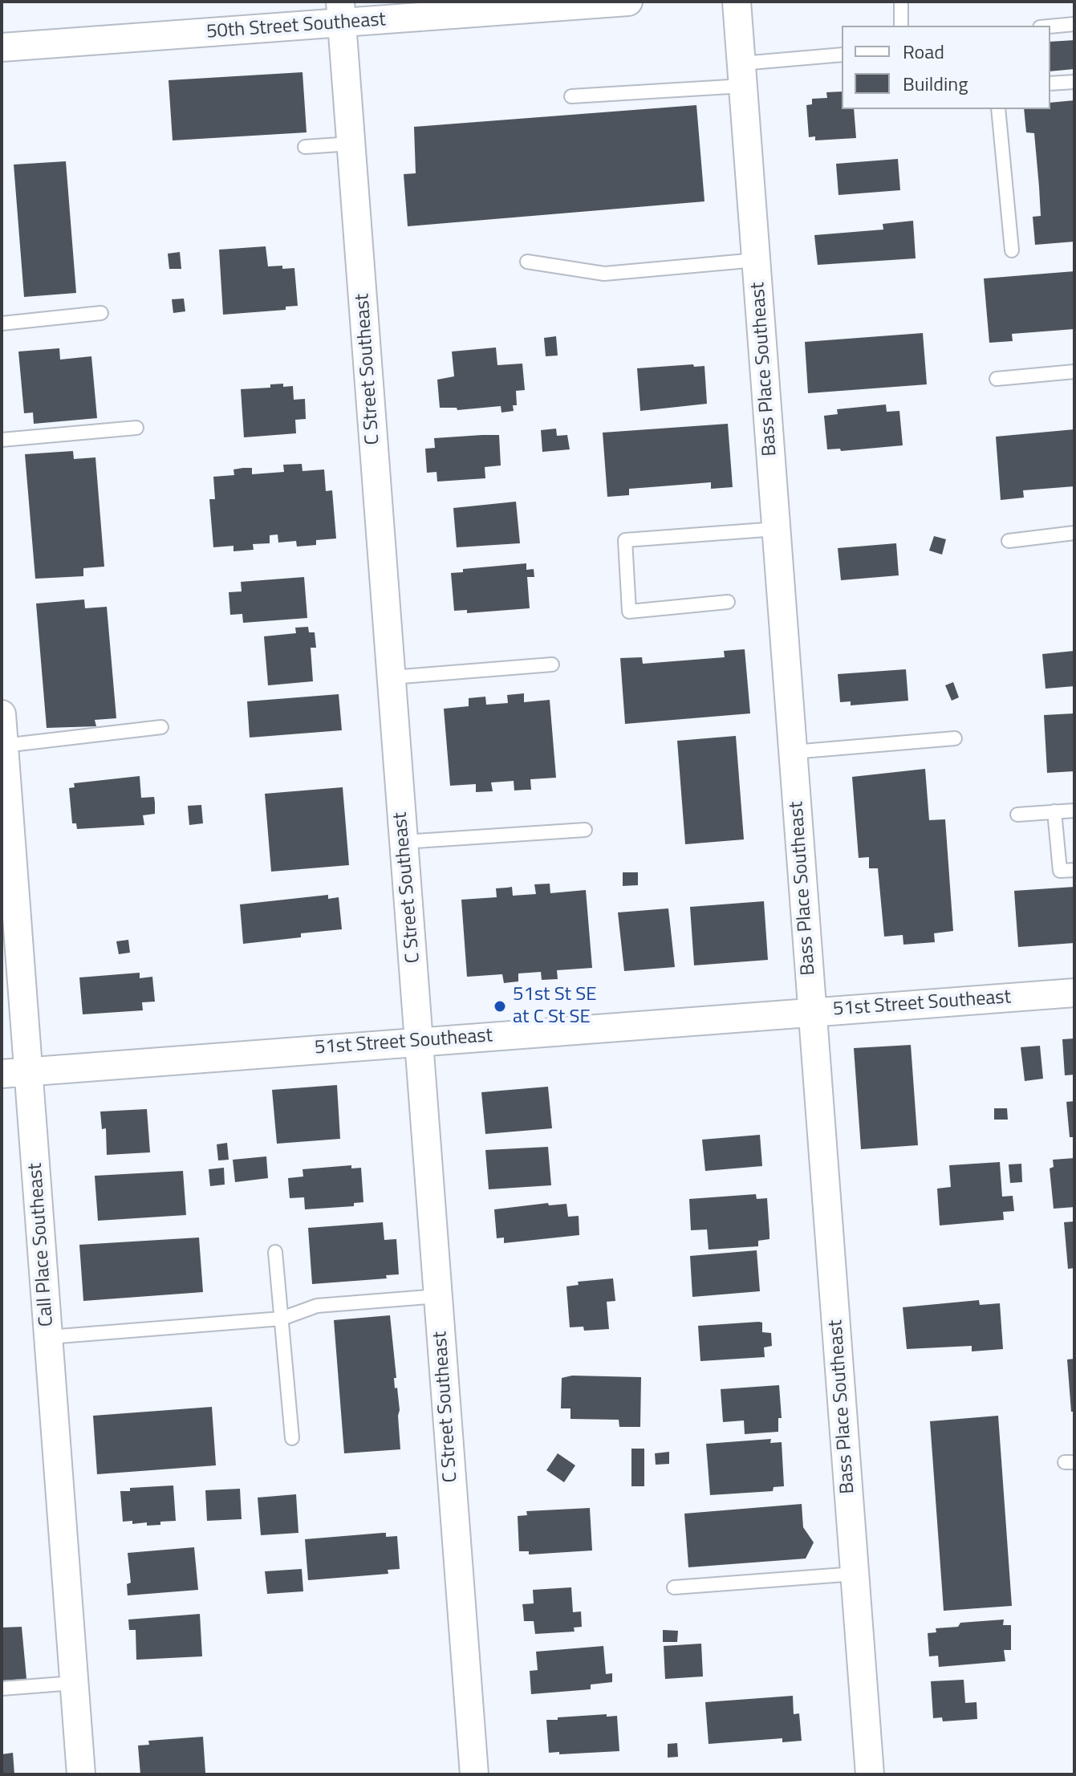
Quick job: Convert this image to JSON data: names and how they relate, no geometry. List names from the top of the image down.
{
  "streets": {
    "street": [
      "50th Street Southeast",
      "C Street Southeast",
      "Bass Place Southeast",
      "51st Street Southeast",
      "Call Place Southeast"
    ]
  },
  "crossings": [
    ["50th Street Southeast", "C Street Southeast"],
    ["C Street Southeast", "51st Street Southeast"],
    ["Bass Place Southeast", "51st Street Southeast"],
    ["51st Street Southeast", "Call Place Southeast"]
  ],
  "places": ["51st St SE at C St SE"],
  "legend": ["Road", "Building"]
}
